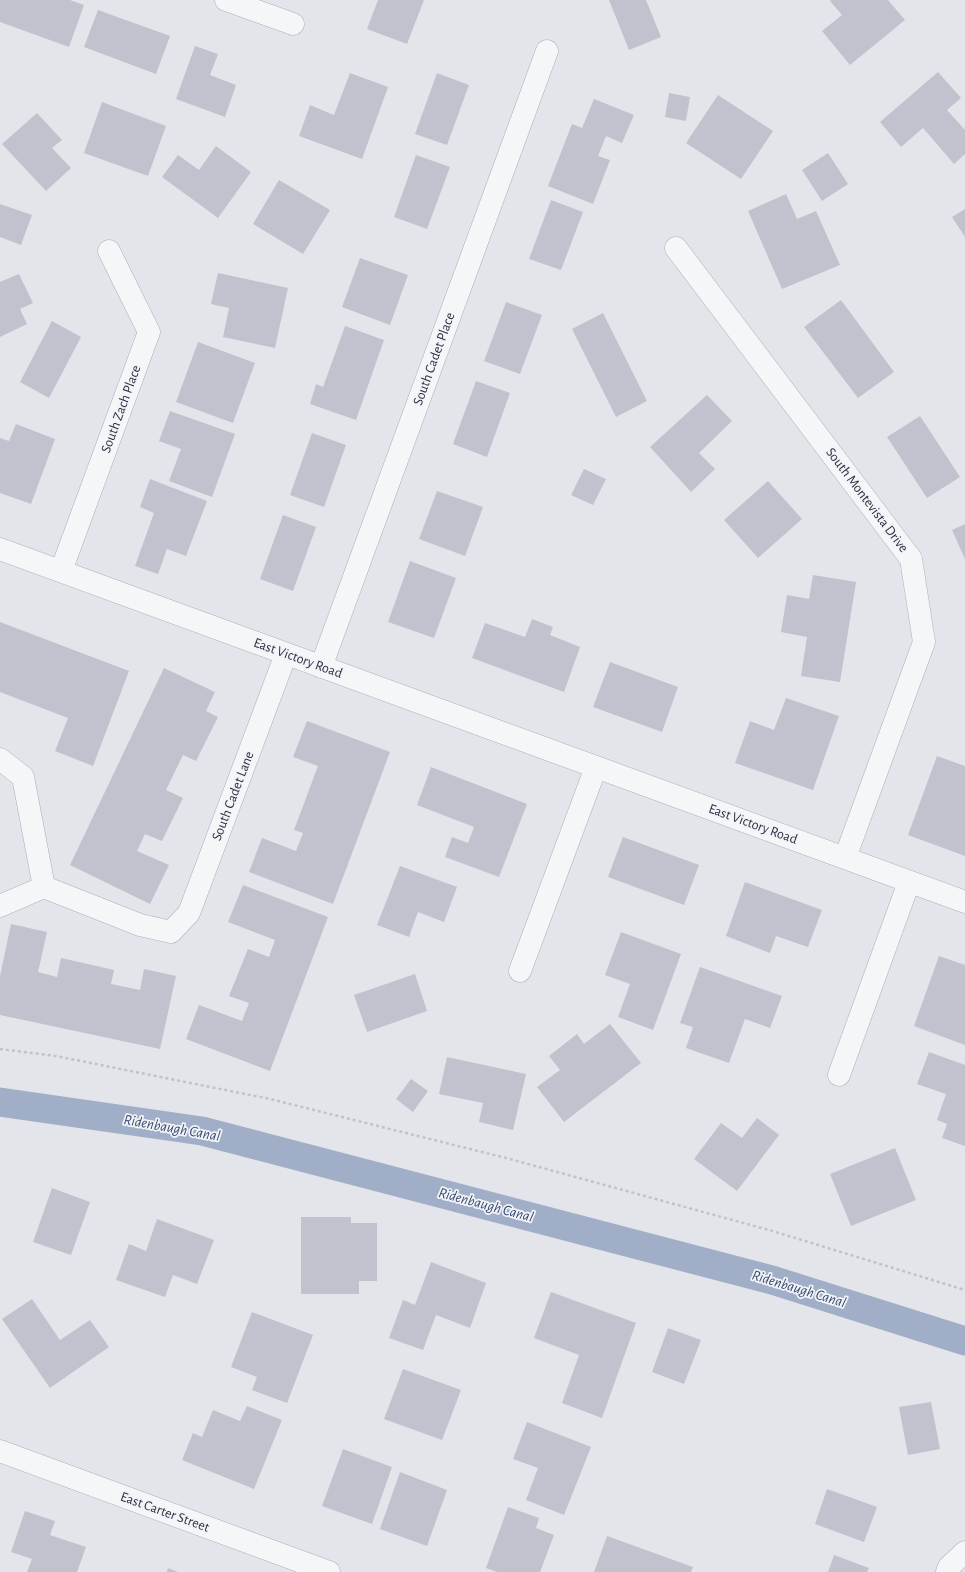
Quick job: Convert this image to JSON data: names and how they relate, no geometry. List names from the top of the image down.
{
  "streets": {
    "street": [
      "South Cadet Place",
      "South Zach Place",
      "South Montevista Drive",
      "East Victory Road",
      "South Cadet Lane",
      "East Carter Street"
    ]
  },
  "crossings": [
    ["South Cadet Place", "East Victory Road"],
    ["South Zach Place", "East Victory Road"],
    ["South Montevista Drive", "East Victory Road"],
    ["East Victory Road", "South Cadet Lane"]
  ],
  "water": ["Ridenbaugh Canal"]
}
